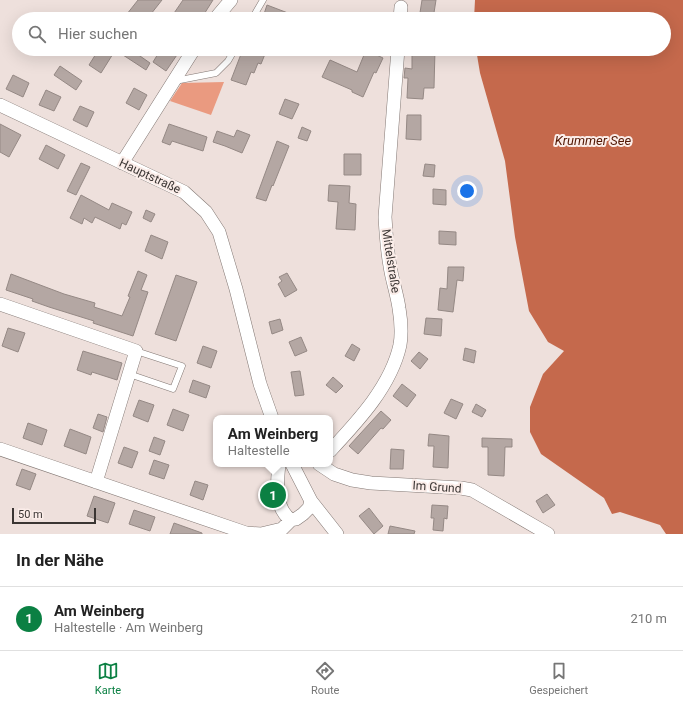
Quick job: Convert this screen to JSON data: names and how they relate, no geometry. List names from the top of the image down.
{
  "streets": {
    "street": ["Hauptstraße", "Mittelstraße", "Im Grund"]
  },
  "water": ["Krummer See"],
  "scale_bar": "50 m",
  "page": {
    "search": "Hier suchen",
    "popup": ["Am Weinberg", "Haltestelle"],
    "pins": "1",
    "scale": "50 m",
    "heading": "In der Nähe",
    "list": [
      {
        "mark": "1",
        "name": "Am Weinberg",
        "note": "Haltestelle · Am Weinberg",
        "value": "210 m"
      }
    ],
    "nav": ["Karte", "Route", "Gespeichert"]
  }
}
